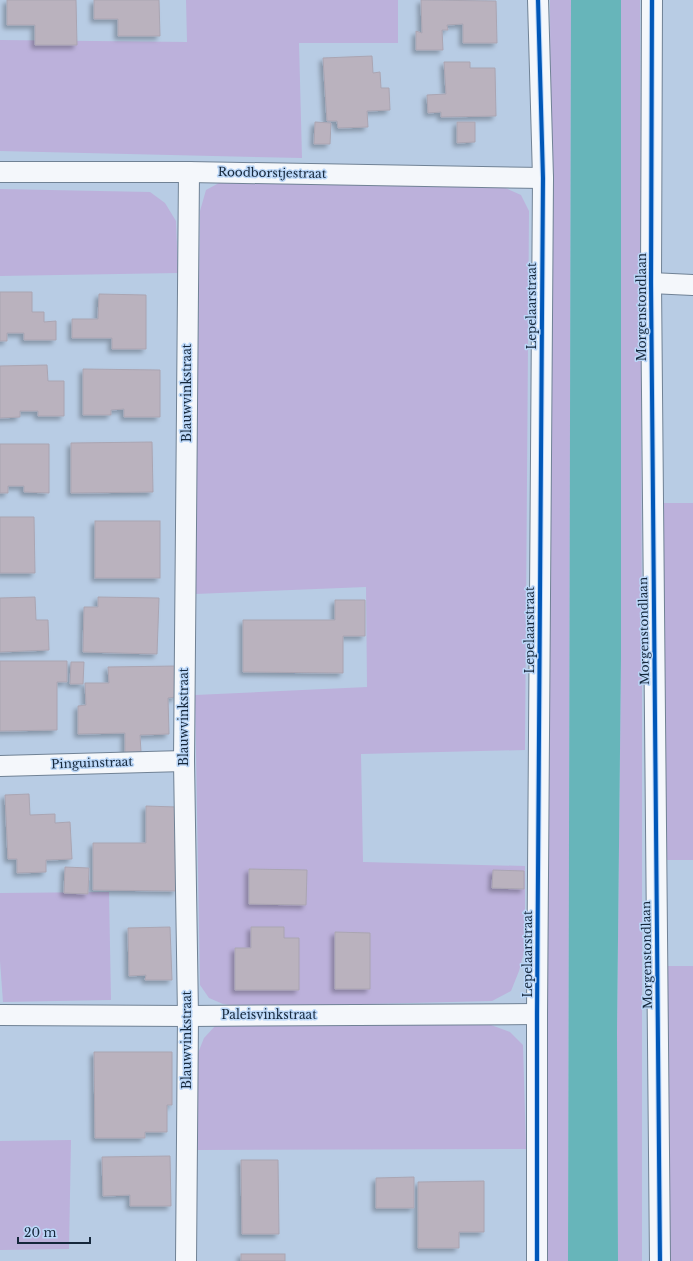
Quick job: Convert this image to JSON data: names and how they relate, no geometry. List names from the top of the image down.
{
  "streets": {
    "street": [
      "Roodborstjestraat",
      "Lepelaarstraat",
      "Morgenstondlaan",
      "Blauwvinkstraat",
      "Pinguinstraat",
      "Paleisvinkstraat"
    ]
  },
  "crossings": [
    ["Roodborstjestraat", "Lepelaarstraat"],
    ["Roodborstjestraat", "Blauwvinkstraat"],
    ["Lepelaarstraat", "Paleisvinkstraat"],
    ["Blauwvinkstraat", "Pinguinstraat"],
    ["Blauwvinkstraat", "Paleisvinkstraat"]
  ],
  "scale_bar": "20 m"
}
